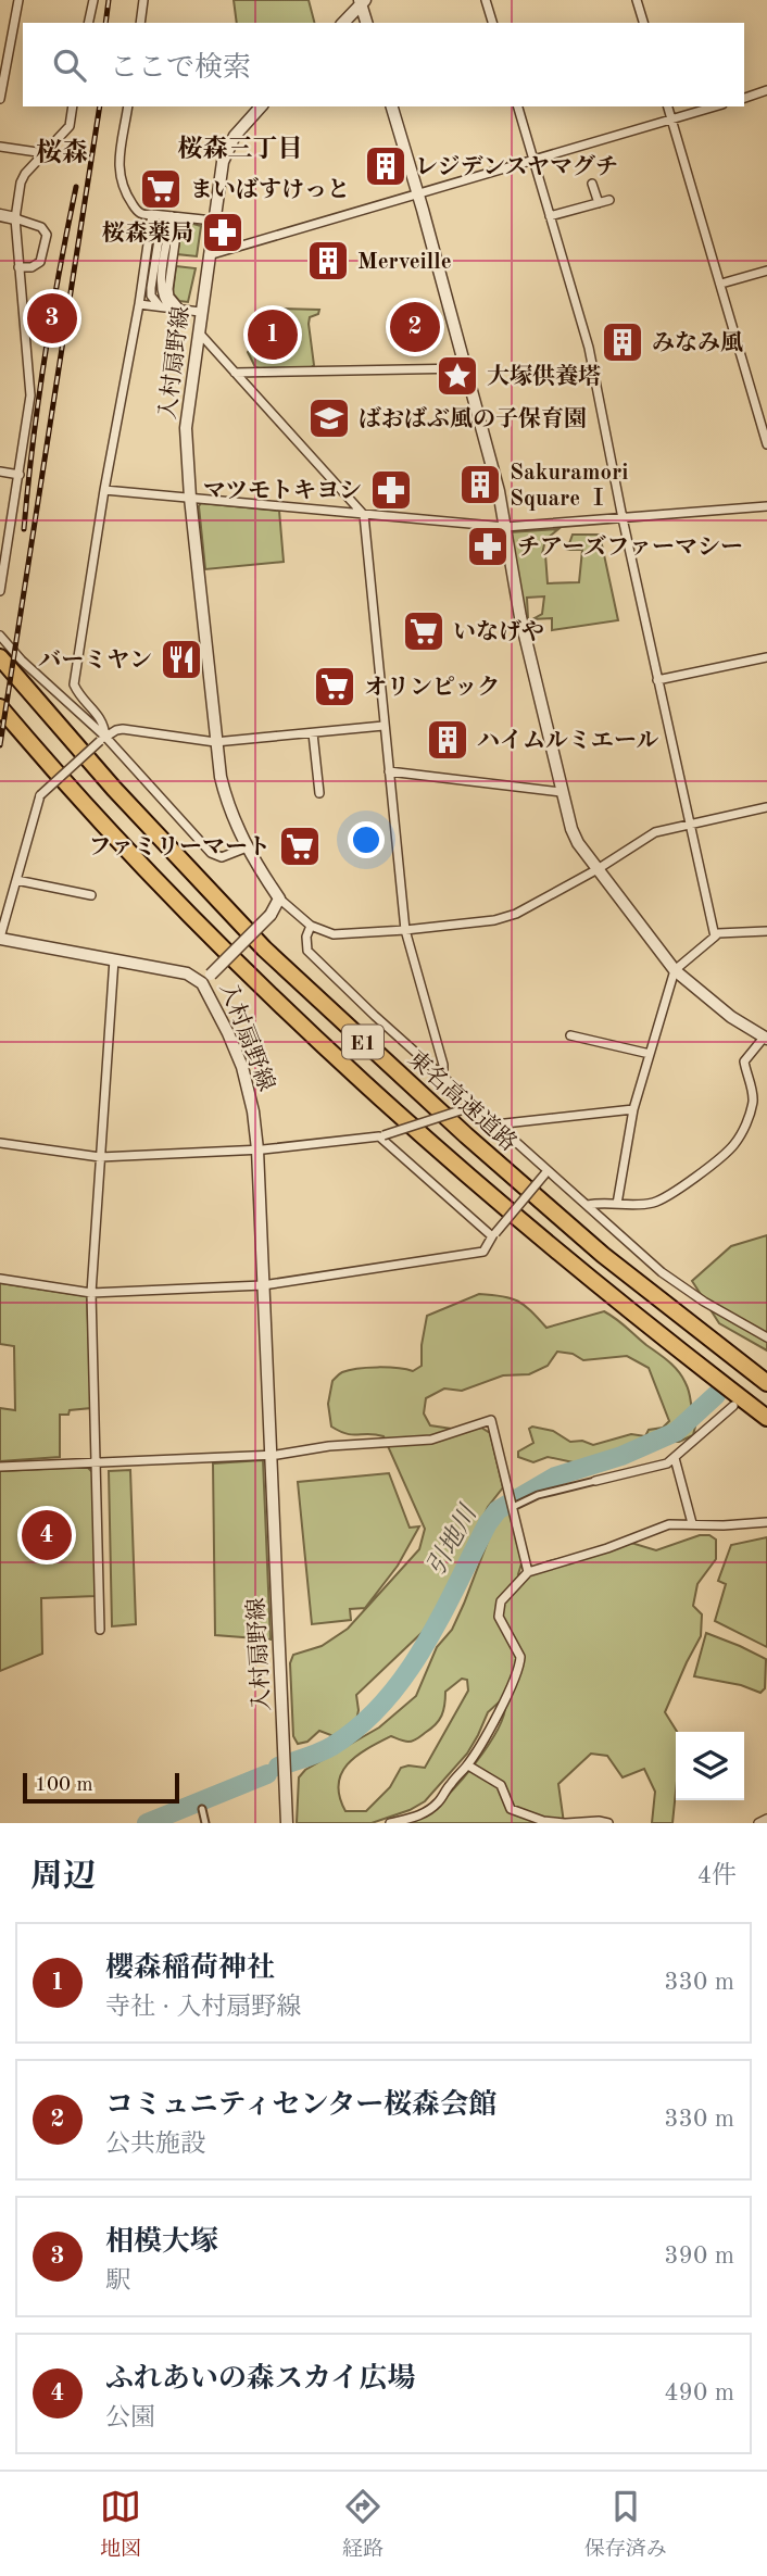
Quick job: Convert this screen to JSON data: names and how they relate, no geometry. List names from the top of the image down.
{
  "streets": {
    "highway": ["E1", "東名高速道路"],
    "street": ["入村扇野線"]
  },
  "districts": ["桜森三丁目", "桜森"],
  "water": ["引地川"],
  "places": {
    "building": [
      "レジデンスヤマグチ",
      "Merveille",
      "みなみ風",
      "Sakuramori Square Ⅰ",
      "ハイムルミエール"
    ],
    "supermarket": [
      "まいばすけっと",
      "いなげや",
      "オリンピック",
      "ファミリーマート"
    ],
    "pharmacy": ["桜森薬局", "マツモトキヨシ", "チアーズファーマシー"],
    "place": ["大塚供養塔"],
    "school or university": ["ばおばぶ風の子保育園"],
    "restaurant": ["バーミヤン"]
  },
  "scale_bar": "100 m",
  "page": {
    "search": "ここで検索",
    "pins": [
      "3",
      "2",
      "1",
      "4"
    ],
    "scale": "100 m",
    "heading": ["周辺", "4件"],
    "list": [
      {
        "mark": "1",
        "name": "櫻森稲荷神社",
        "note": "寺社 · 入村扇野線",
        "value": "330 m"
      },
      {
        "mark": "2",
        "name": "コミュニティセンター桜森会館",
        "note": "公共施設",
        "value": "330 m"
      },
      {
        "mark": "3",
        "name": "相模大塚",
        "note": "駅",
        "value": "390 m"
      },
      {
        "mark": "4",
        "name": "ふれあいの森スカイ広場",
        "note": "公園",
        "value": "490 m"
      }
    ],
    "nav": ["地図", "経路", "保存済み"]
  }
}
